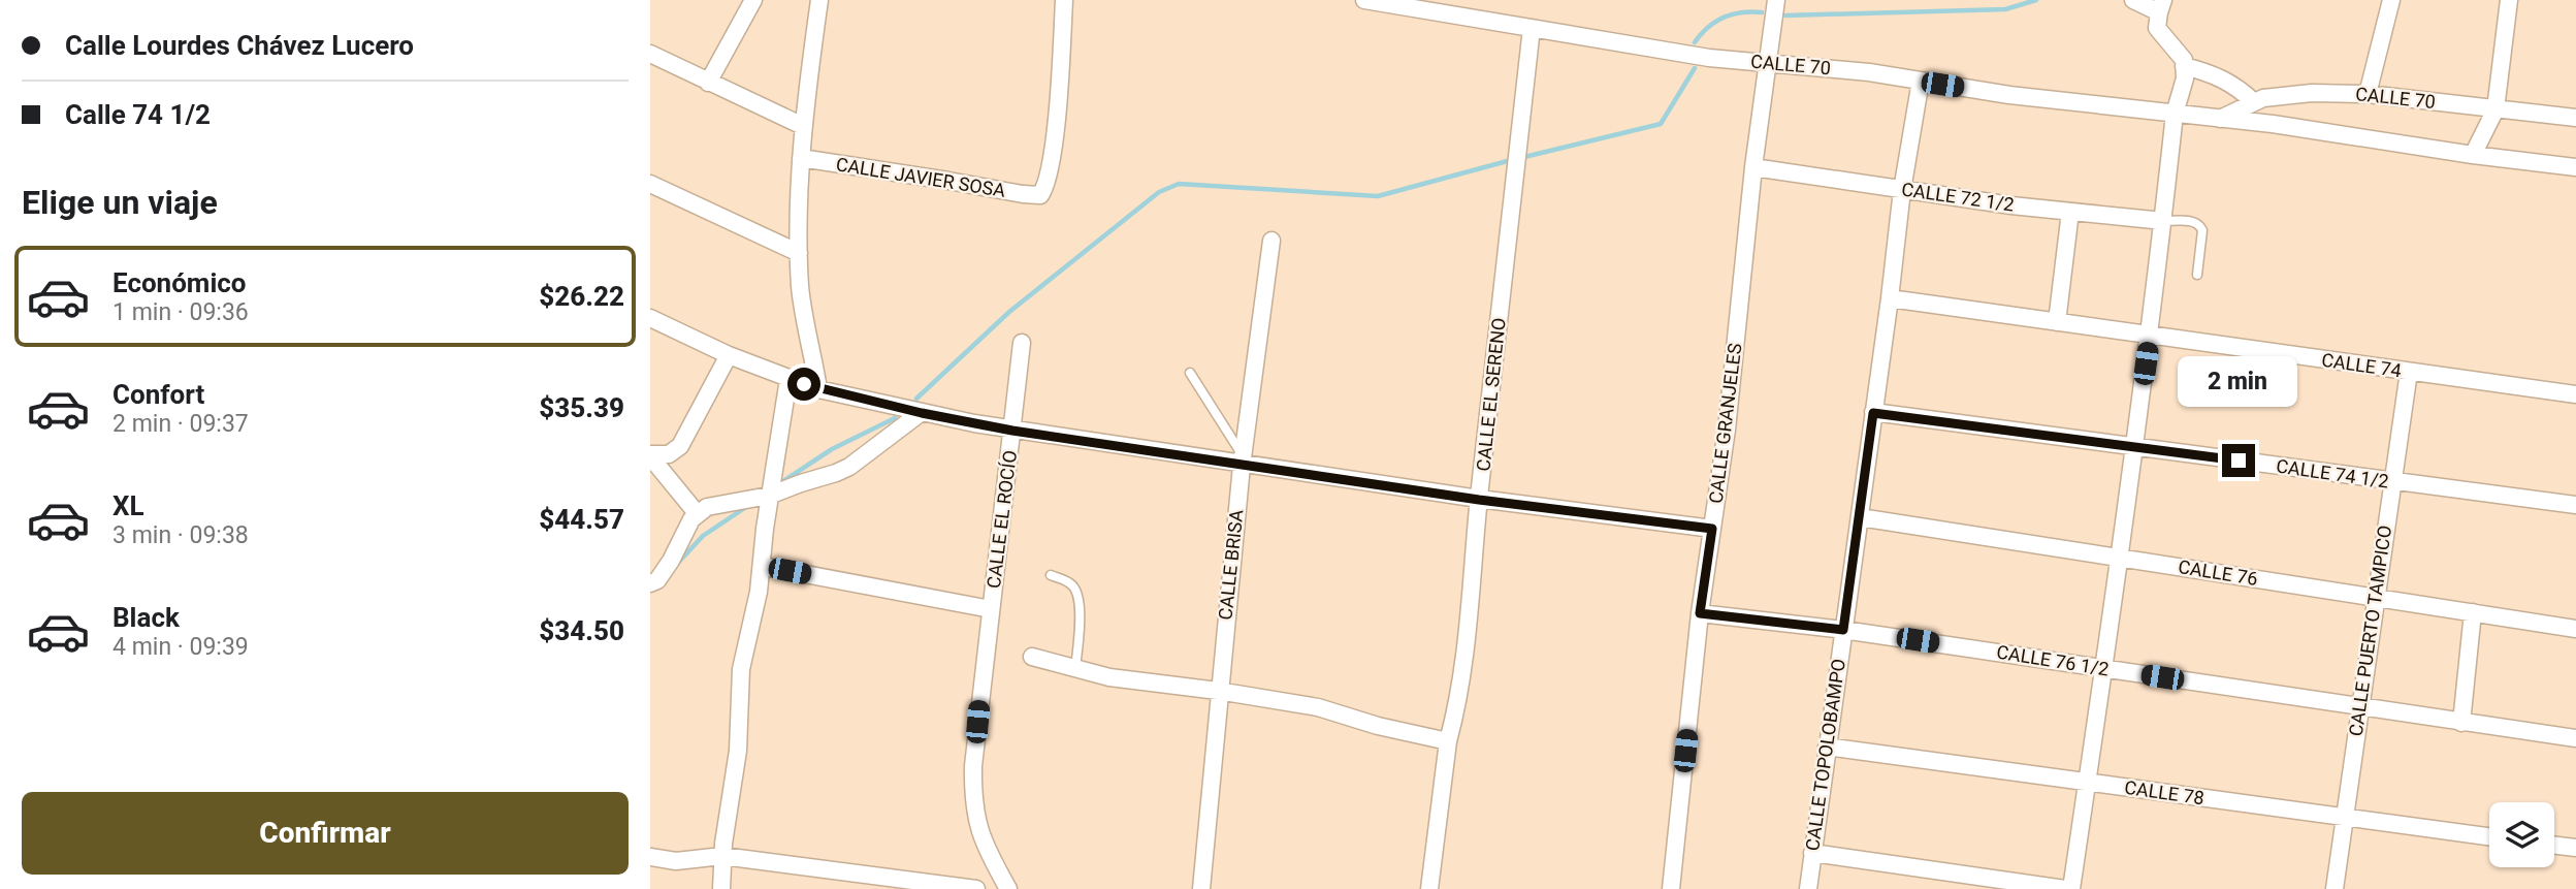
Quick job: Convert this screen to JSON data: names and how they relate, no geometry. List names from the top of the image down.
{
  "streets": {
    "street": [
      "CALLE 70",
      "CALLE JAVIER SOSA",
      "CALLE 72 1/2",
      "CALLE 74",
      "CALLE EL SERENO",
      "CALLE GRANJELES",
      "CALLE 74 1/2",
      "CALLE EL ROCÍO",
      "CALLE BRISA",
      "CALLE 76",
      "CALLE PUERTO TAMPICO",
      "CALLE 76 1/2",
      "CALLE TOPOLOBAMPO",
      "CALLE 78"
    ]
  },
  "crossings": [
    ["CALLE 70", "CALLE EL SERENO"],
    ["CALLE 70", "CALLE GRANJELES"],
    ["CALLE 70", "CALLE TOPOLOBAMPO"],
    ["CALLE 72 1/2", "CALLE GRANJELES"],
    ["CALLE 72 1/2", "CALLE TOPOLOBAMPO"],
    ["CALLE 74", "CALLE PUERTO TAMPICO"],
    ["CALLE 74", "CALLE TOPOLOBAMPO"],
    ["CALLE GRANJELES", "CALLE 76 1/2"],
    ["CALLE 74 1/2", "CALLE PUERTO TAMPICO"],
    ["CALLE 74 1/2", "CALLE TOPOLOBAMPO"],
    ["CALLE 76", "CALLE PUERTO TAMPICO"],
    ["CALLE 76", "CALLE TOPOLOBAMPO"],
    ["CALLE PUERTO TAMPICO", "CALLE 76 1/2"],
    ["CALLE PUERTO TAMPICO", "CALLE 78"],
    ["CALLE 76 1/2", "CALLE TOPOLOBAMPO"],
    ["CALLE TOPOLOBAMPO", "CALLE 78"]
  ],
  "page": {
    "banner": ["Calle Lourdes Chávez Lucero", "Calle 74 1/2"],
    "heading": "Elige un viaje",
    "list": [
      {
        "name": "Económico",
        "note": "1 min · 09:36",
        "value": "$26.22"
      },
      {
        "name": "Confort",
        "note": "2 min · 09:37",
        "value": "$35.39"
      },
      {
        "name": "XL",
        "note": "3 min · 09:38",
        "value": "$44.57"
      },
      {
        "name": "Black",
        "note": "4 min · 09:39",
        "value": "$34.50"
      }
    ],
    "bubble": "2 min",
    "buttons": "Confirmar"
  }
}
